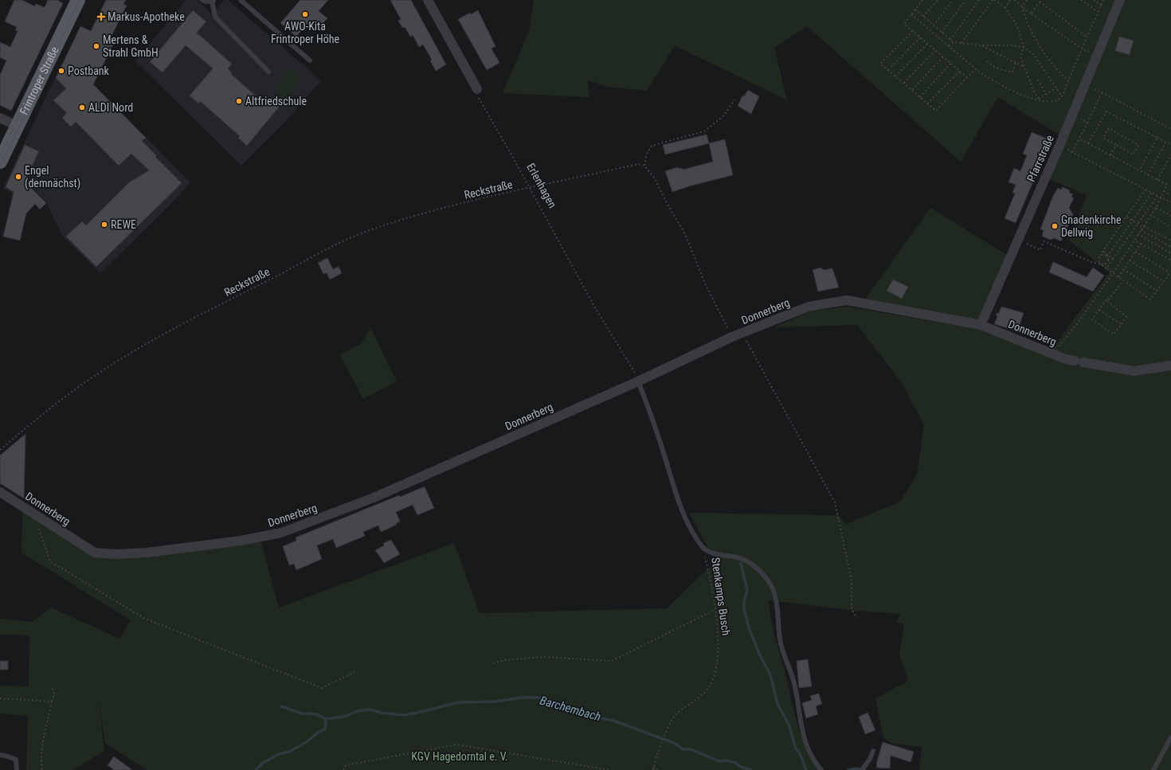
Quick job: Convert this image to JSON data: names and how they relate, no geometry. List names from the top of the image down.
{
  "streets": {
    "main road": ["Frintroper Straße"],
    "street": ["Pfarrstraße", "Donnerberg"],
    "lane": ["Stenkamps Busch"],
    "path": ["Erlenhagen", "Reckstraße"]
  },
  "crossings": [
    ["Pfarrstraße", "Donnerberg"],
    ["Erlenhagen", "Reckstraße"],
    ["Erlenhagen", "Donnerberg"],
    ["Erlenhagen", "Stenkamps Busch"],
    ["Donnerberg", "Stenkamps Busch"]
  ],
  "water": ["Barchembach"],
  "parks": ["KGV Hagedorntal e. V."],
  "places": {
    "other": [
      "AWO-Kita Frintroper Höhe",
      "Mertens & Strahl GmbH",
      "Postbank",
      "Altfriedschule",
      "ALDI Nord",
      "Engel (demnächst)",
      "REWE",
      "Gnadenkirche Dellwig"
    ],
    "health": ["Markus-Apotheke"]
  }
}
